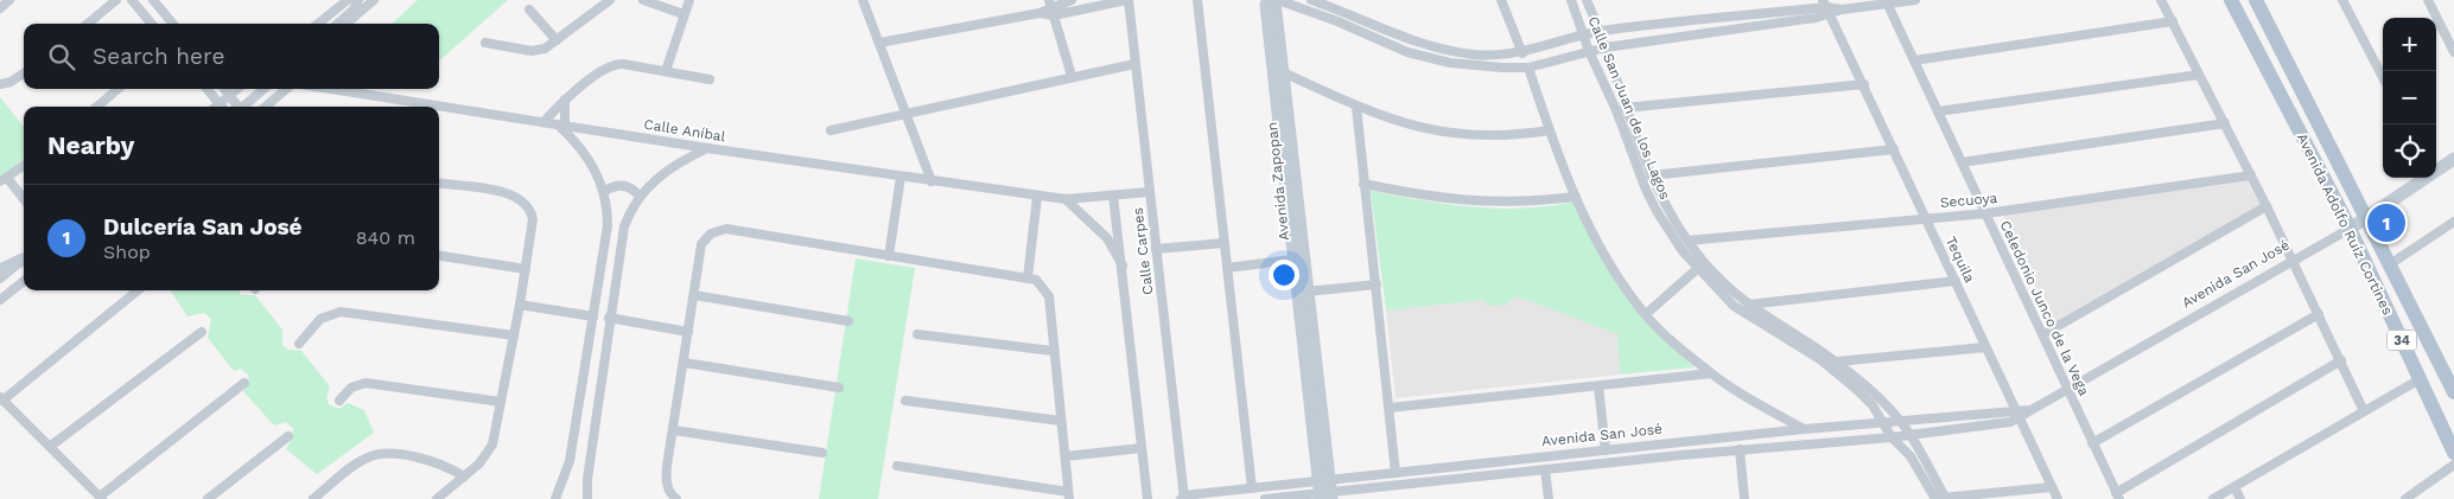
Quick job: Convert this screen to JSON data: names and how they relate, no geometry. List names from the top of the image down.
{
  "streets": {
    "main road": ["Avenida Adolfo Ruíz Cortines", "34"],
    "street": [
      "Calle San Juan de los Lagos",
      "Calle Aníbal",
      "Avenida Zapopan",
      "Secuoya",
      "Calle Carpes",
      "Tequila",
      "Avenida San José",
      "Celedonio Junco de la Vega"
    ]
  },
  "crossings": [
    ["Calle San Juan de los Lagos", "Secuoya"],
    ["Calle San Juan de los Lagos", "Avenida San José"],
    ["Calle Aníbal", "Calle Carpes"],
    ["Avenida Zapopan", "Avenida San José"],
    ["Secuoya", "Tequila"],
    ["Secuoya", "Celedonio Junco de la Vega"],
    ["Avenida Adolfo Ruíz Cortines", "Avenida San José"],
    ["Calle Carpes", "Avenida San José"],
    ["Tequila", "Avenida San José"],
    ["Avenida San José", "Celedonio Junco de la Vega"]
  ],
  "page": {
    "map_buttons": ["+", "−"],
    "search": "Search here",
    "heading": "Nearby",
    "list": [
      {
        "mark": "1",
        "name": "Dulcería San José",
        "note": "Shop",
        "value": "840 m"
      }
    ],
    "pins": "1"
  }
}
